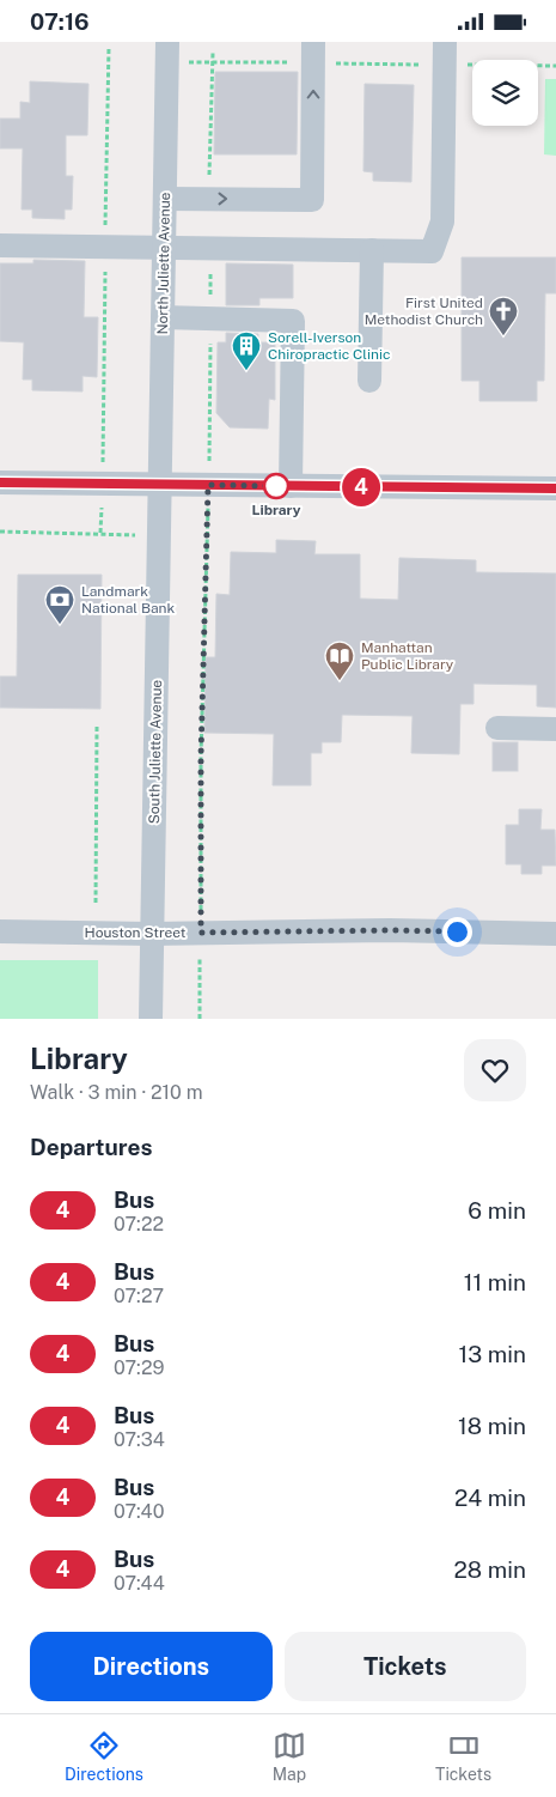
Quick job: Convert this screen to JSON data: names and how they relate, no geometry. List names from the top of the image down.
{
  "streets": {
    "street": ["North Juliette Avenue", "South Juliette Avenue", "Houston Street"]
  },
  "crossings": [
    ["North Juliette Avenue", "South Juliette Avenue"],
    ["South Juliette Avenue", "Houston Street"]
  ],
  "places": {
    "church": ["First United Methodist Church"],
    "building": ["Sorell-Iverson Chiropractic Clinic"],
    "other": ["Library"],
    "bank": ["Landmark National Bank"],
    "library": ["Manhattan Public Library"]
  },
  "lines": ["bus line 4"],
  "page": {
    "status": "07:16",
    "on_map": "4",
    "heading": [
      ["Library", "Walk · 3 min · 210 m"],
      "Departures"
    ],
    "list": [
      {
        "mark": "4",
        "name": "Bus",
        "note": "07:22",
        "value": "6 min"
      },
      {
        "mark": "4",
        "name": "Bus",
        "note": "07:27",
        "value": "11 min"
      },
      {
        "mark": "4",
        "name": "Bus",
        "note": "07:29",
        "value": "13 min"
      },
      {
        "mark": "4",
        "name": "Bus",
        "note": "07:34",
        "value": "18 min"
      },
      {
        "mark": "4",
        "name": "Bus",
        "note": "07:40",
        "value": "24 min"
      },
      {
        "mark": "4",
        "name": "Bus",
        "note": "07:44",
        "value": "28 min"
      }
    ],
    "buttons": ["Directions", "Tickets"],
    "tabs": ["Directions", "Map", "Tickets"]
  }
}
